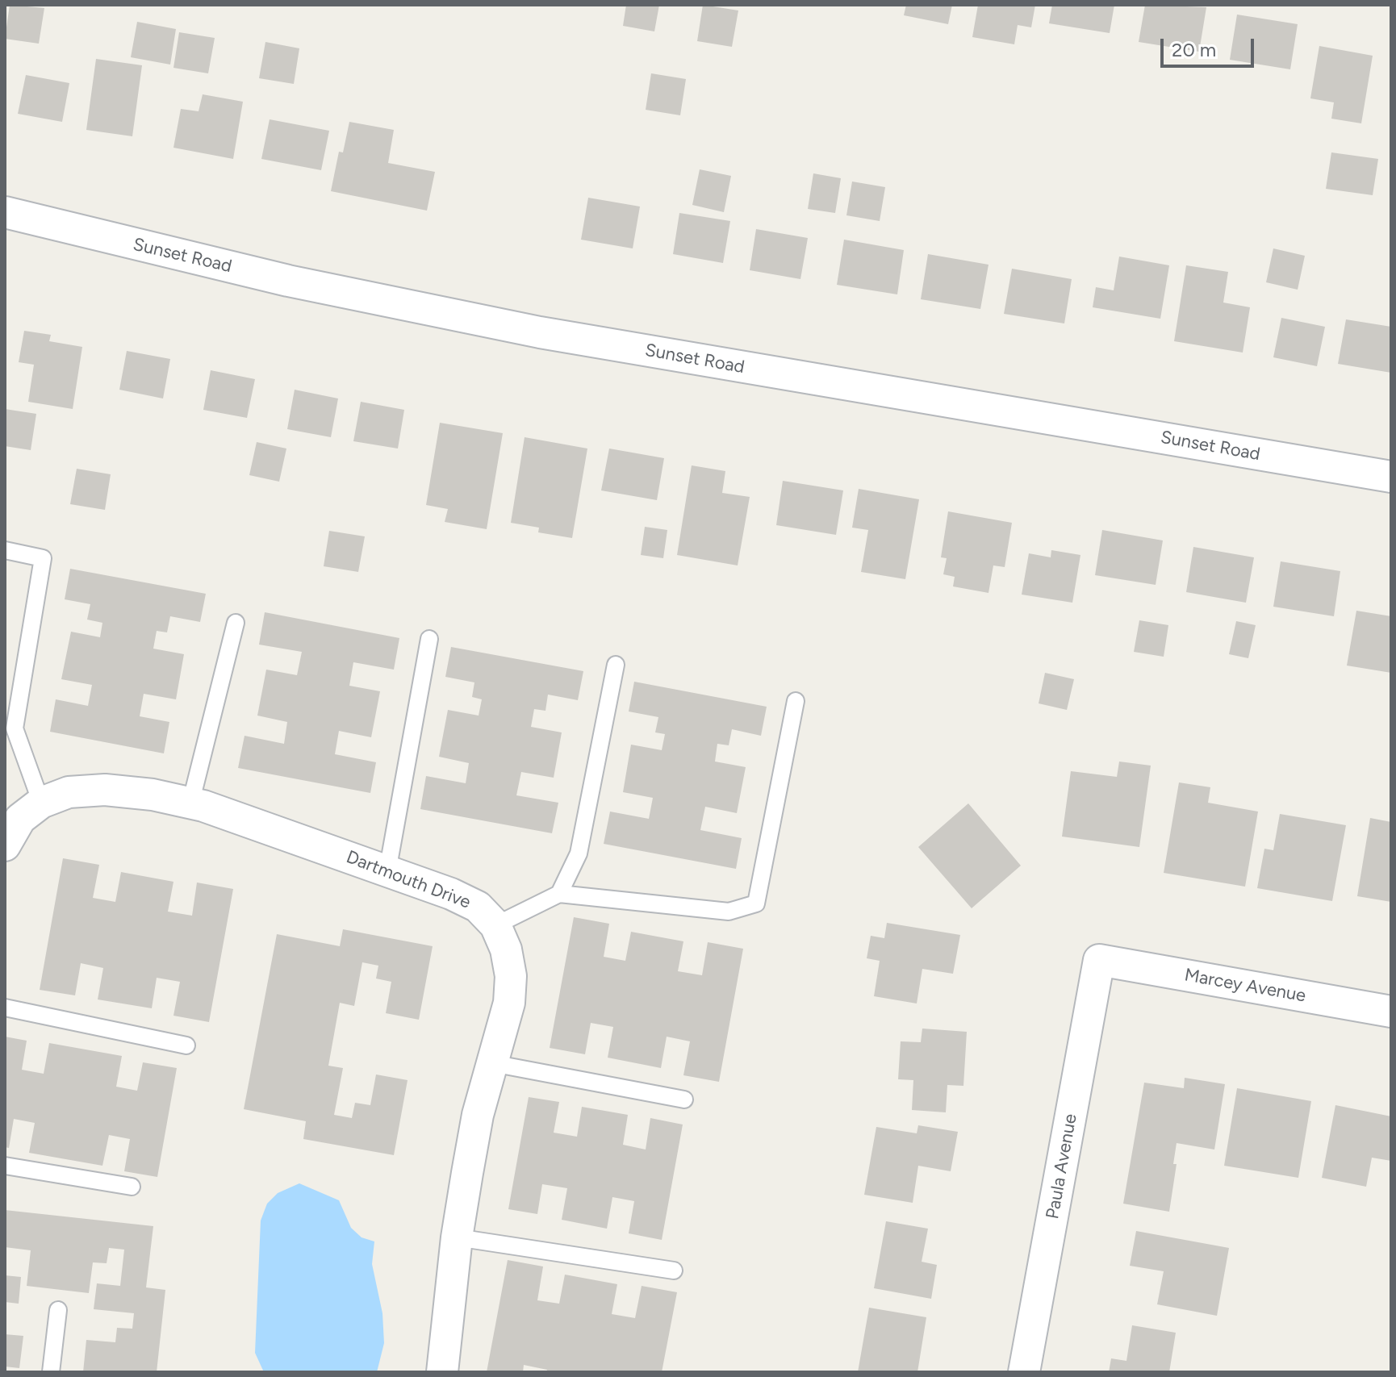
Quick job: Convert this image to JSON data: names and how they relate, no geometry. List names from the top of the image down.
{
  "streets": {
    "street": [
      "Sunset Road",
      "Dartmouth Drive",
      "Marcey Avenue",
      "Paula Avenue"
    ]
  },
  "crossings": [
    ["Marcey Avenue", "Paula Avenue"]
  ],
  "scale_bar": "20 m"
}
